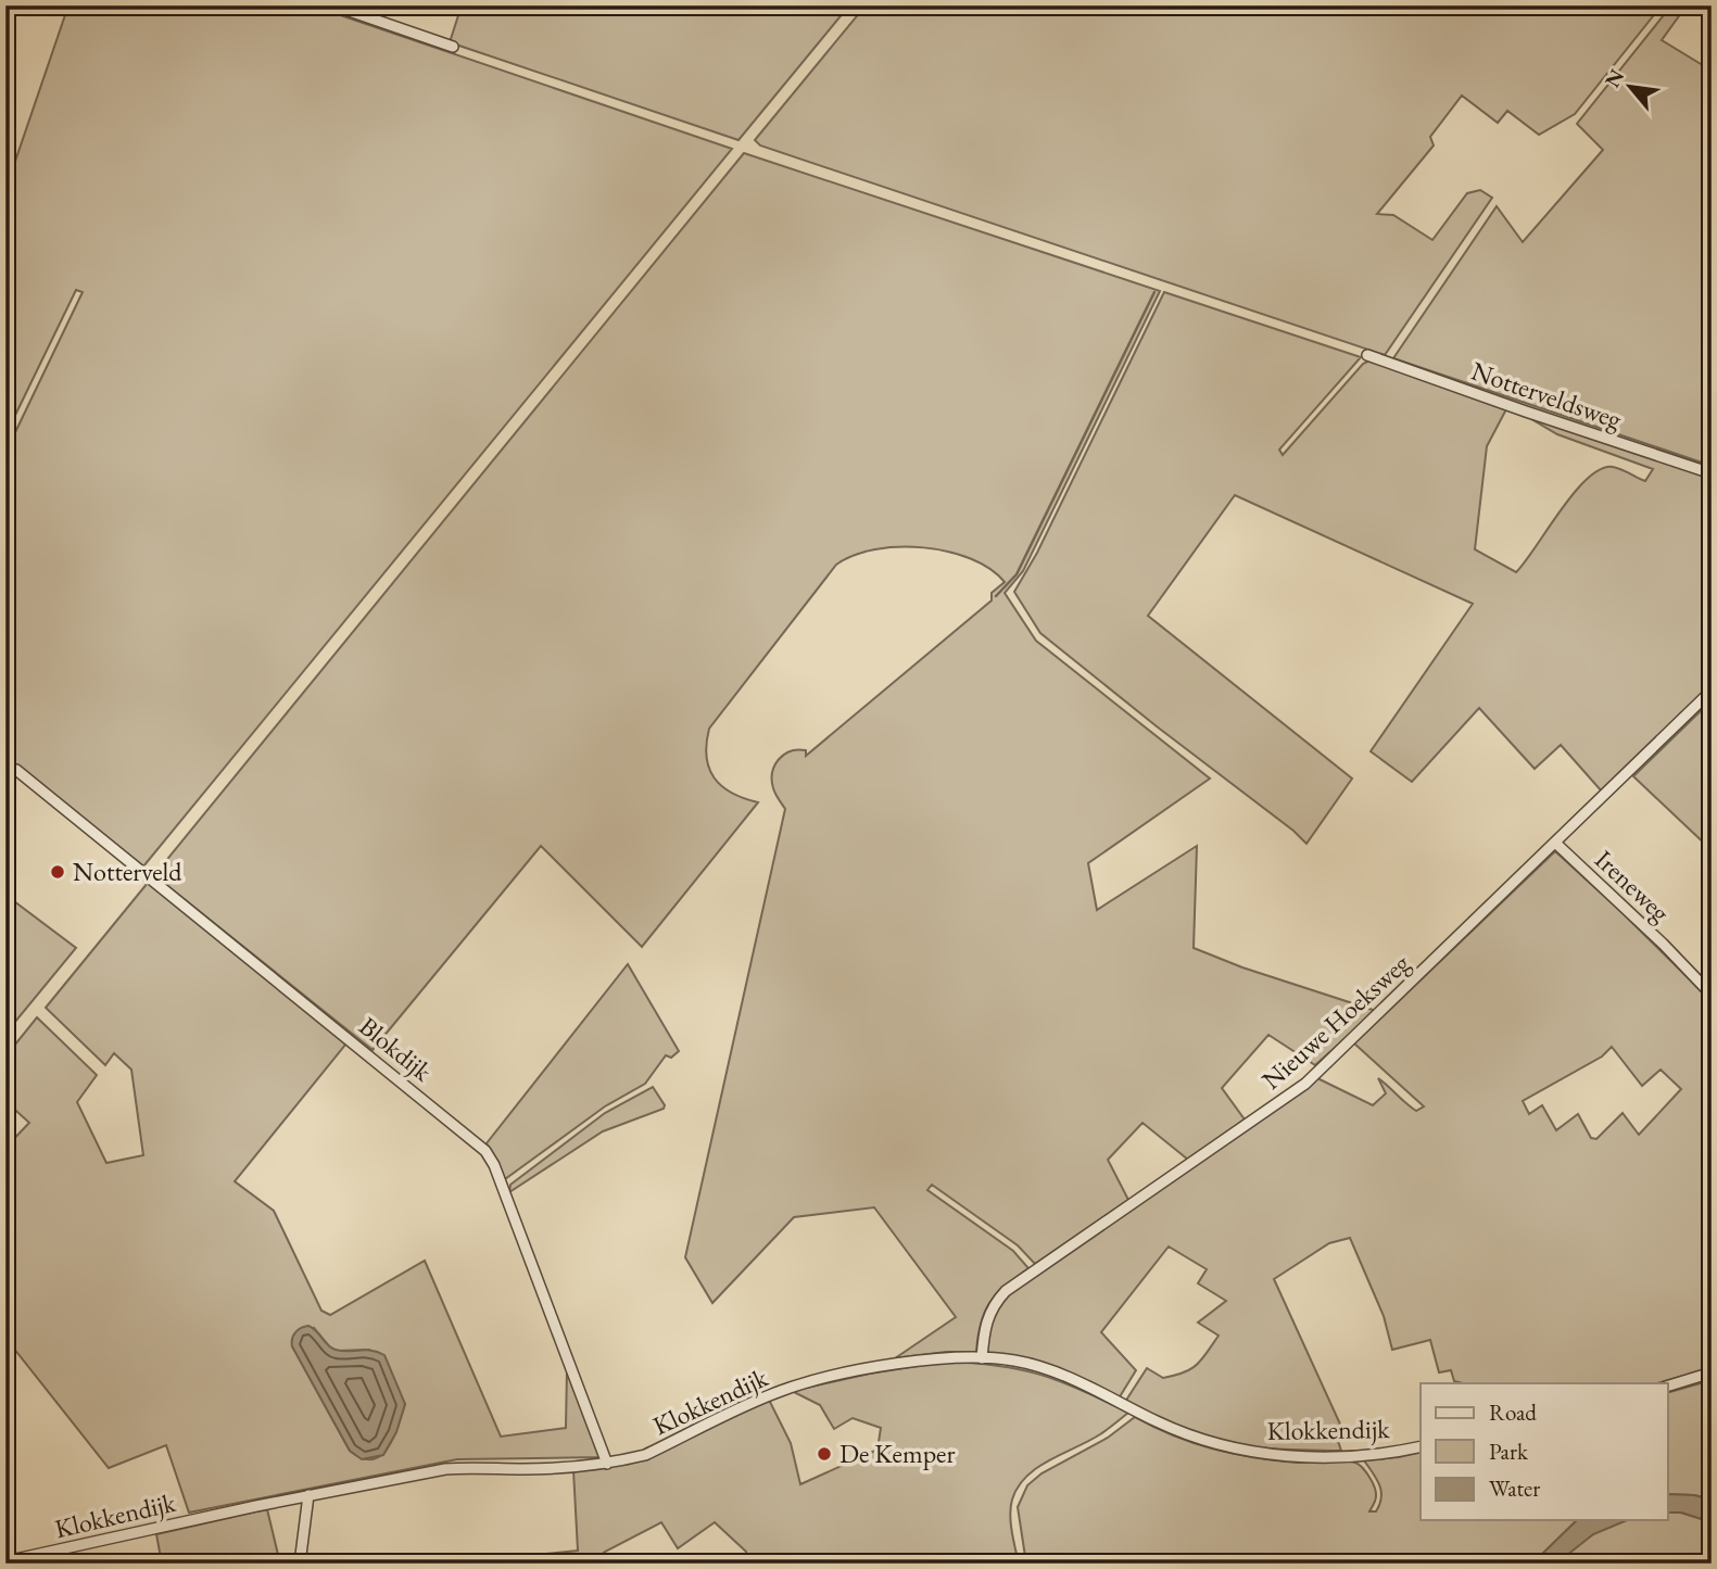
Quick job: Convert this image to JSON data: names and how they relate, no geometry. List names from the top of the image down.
{
  "streets": {
    "street": [
      "Notterveldsweg",
      "Ireneweg",
      "Nieuwe Hoeksweg",
      "Blokdijk",
      "Klokkendijk"
    ]
  },
  "crossings": [
    ["Ireneweg", "Nieuwe Hoeksweg"],
    ["Nieuwe Hoeksweg", "Klokkendijk"],
    ["Blokdijk", "Klokkendijk"]
  ],
  "places": ["Notterveld", "De Kemper"],
  "legend": ["Road", "Park", "Water"],
  "north": "top left"
}
